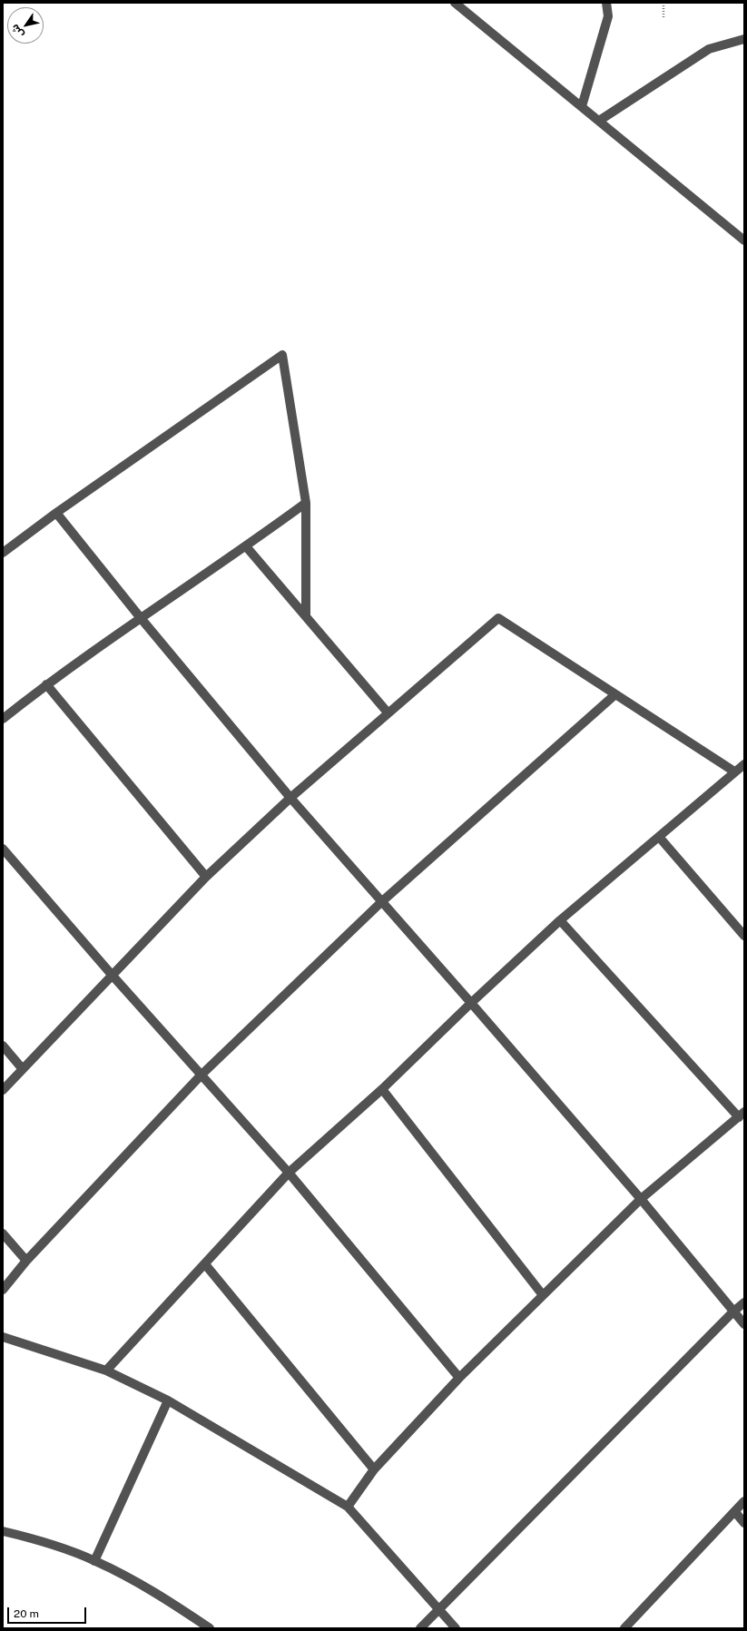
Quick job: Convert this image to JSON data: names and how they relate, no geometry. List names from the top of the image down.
{
  "scale_bar": "20 m",
  "north": "bottom left"
}
